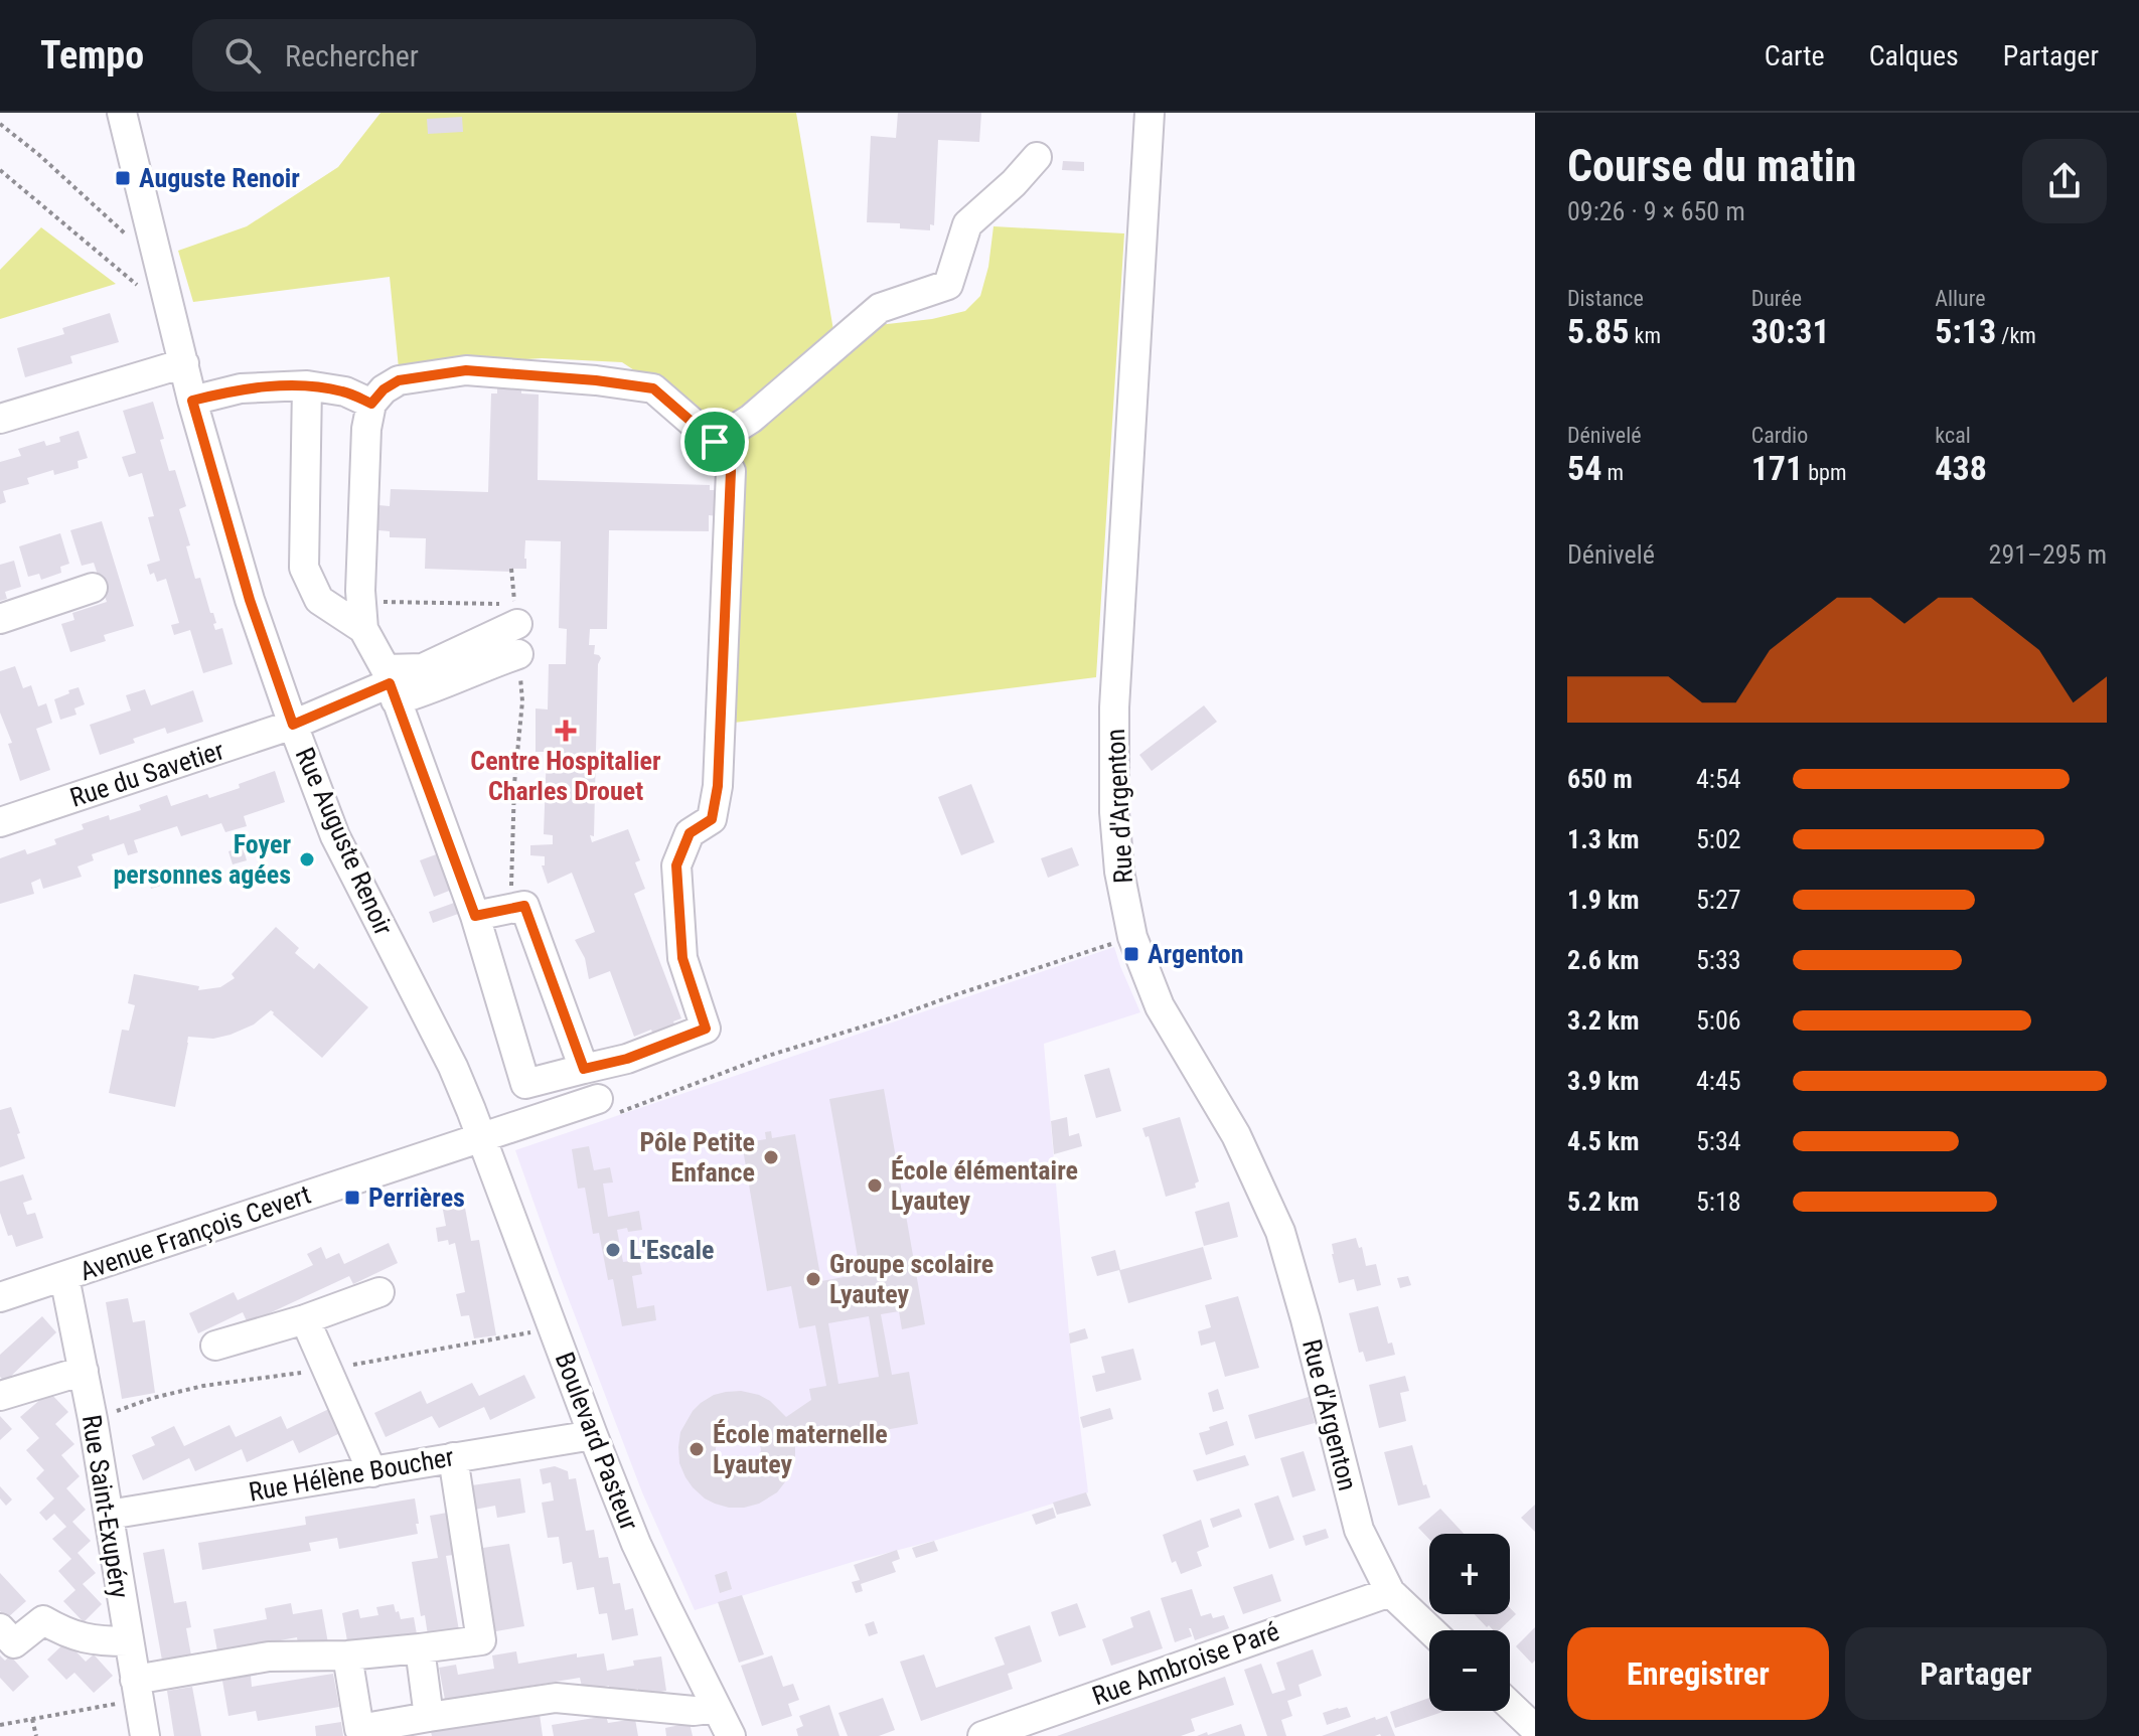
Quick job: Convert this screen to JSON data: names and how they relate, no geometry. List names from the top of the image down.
{
  "streets": {
    "street": [
      "Rue du Savetier",
      "Rue d'Argenton",
      "Rue Auguste Renoir",
      "Avenue François Cevert",
      "Boulevard Pasteur",
      "Rue Hélène Boucher",
      "Rue Saint-Exupéry",
      "Rue Ambroise Paré"
    ]
  },
  "crossings": [
    ["Rue du Savetier", "Rue Auguste Renoir"],
    ["Rue d'Argenton", "Rue Ambroise Paré"],
    ["Rue Auguste Renoir", "Avenue François Cevert"],
    ["Rue Auguste Renoir", "Boulevard Pasteur"],
    ["Avenue François Cevert", "Boulevard Pasteur"],
    ["Avenue François Cevert", "Rue Saint-Exupéry"],
    ["Boulevard Pasteur", "Rue Hélène Boucher"],
    ["Rue Hélène Boucher", "Rue Saint-Exupéry"]
  ],
  "places": {
    "transit": ["Auguste Renoir", "Argenton", "Perrières"],
    "health": ["Centre Hospitalier Charles Drouet"],
    "other": [
      "Foyer personnes agées",
      "Pôle Petite Enfance",
      "École élémentaire Lyautey",
      "L'Escale",
      "Groupe scolaire Lyautey",
      "École maternelle Lyautey"
    ]
  },
  "page": {
    "header": "Tempo",
    "search": "Rechercher",
    "nav": ["Carte", "Calques", "Partager"],
    "heading": ["Course du matin", "09:26 · 9 × 650 m"],
    "stats": [
      ["Distance", "5.85 km"],
      ["Durée", "30:31"],
      ["Allure", "5:13 /km"],
      ["Dénivelé", "54 m"],
      ["Cardio", "171 bpm"],
      ["kcal", "438"]
    ],
    "chart": ["Dénivelé", "291–295 m"],
    "list": [
      {
        "name": "650 m",
        "note": "4:54"
      },
      {
        "name": "1.3 km",
        "note": "5:02"
      },
      {
        "name": "1.9 km",
        "note": "5:27"
      },
      {
        "name": "2.6 km",
        "note": "5:33"
      },
      {
        "name": "3.2 km",
        "note": "5:06"
      },
      {
        "name": "3.9 km",
        "note": "4:45"
      },
      {
        "name": "4.5 km",
        "note": "5:34"
      },
      {
        "name": "5.2 km",
        "note": "5:18"
      }
    ],
    "map_buttons": ["+", "−"],
    "buttons": ["Enregistrer", "Partager"]
  }
}
